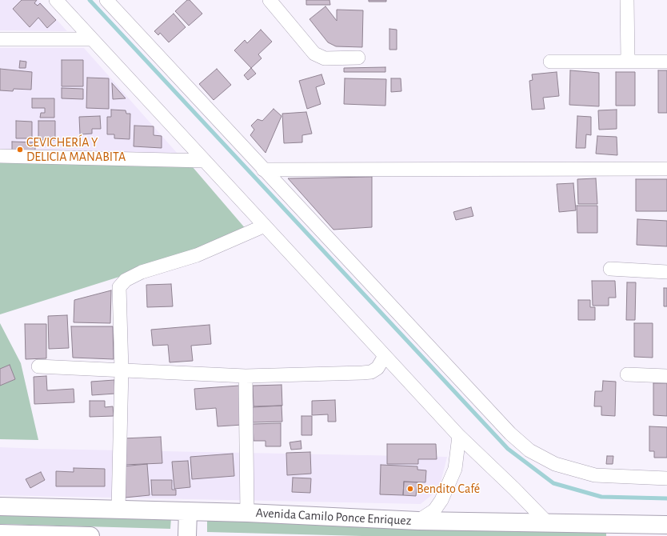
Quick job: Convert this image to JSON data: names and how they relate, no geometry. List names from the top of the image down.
{
  "streets": {
    "main road": ["Avenida Camilo Ponce Enriquez"]
  },
  "places": ["CEVICHERÍA Y DELICIA MANABITA", "Bendito Café"]
}
